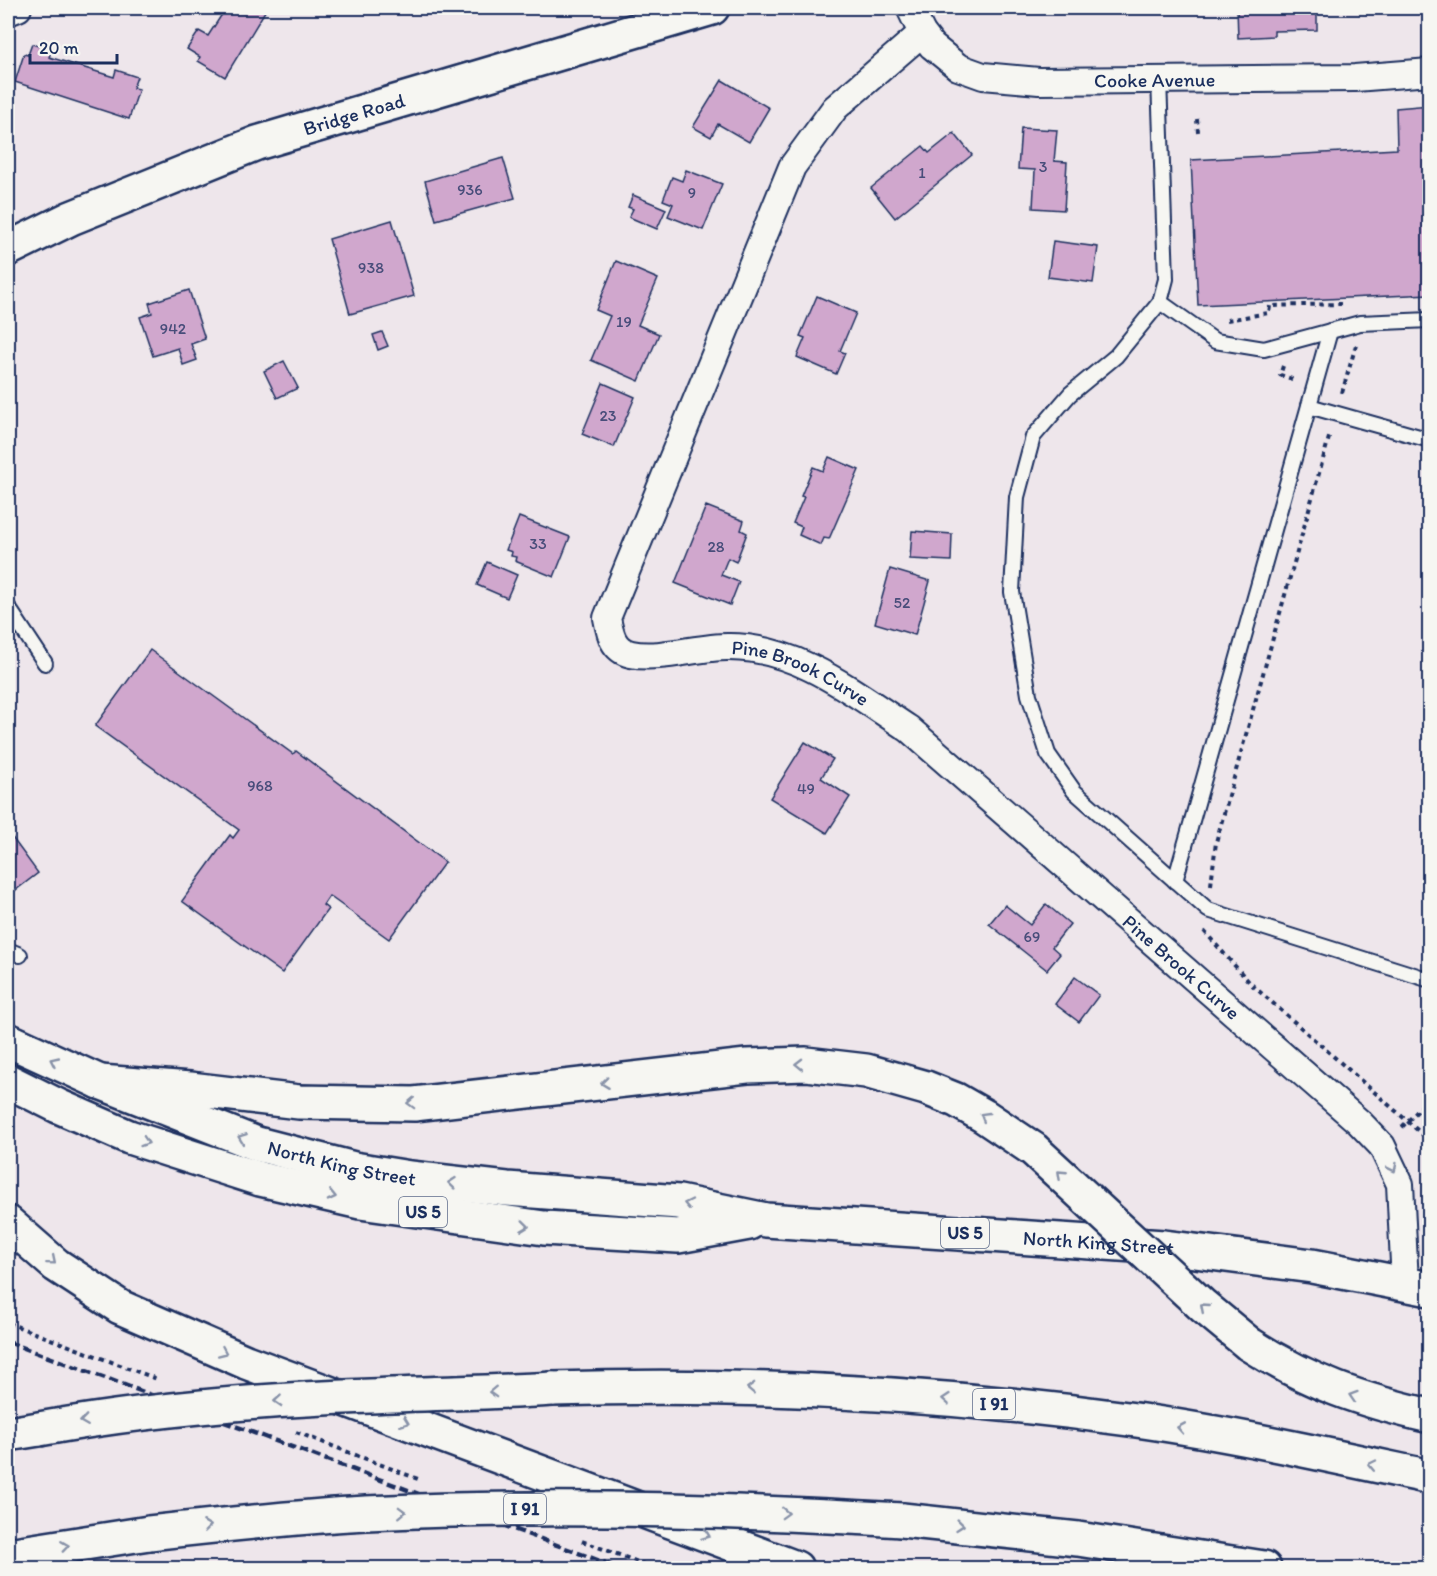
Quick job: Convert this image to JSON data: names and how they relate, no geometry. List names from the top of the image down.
{
  "streets": {
    "main road": [
      "Bridge Road",
      "North King Street",
      "US 5",
      "I 91"
    ],
    "street": ["Cooke Avenue", "Pine Brook Curve"]
  },
  "crossings": [
    ["Cooke Avenue", "Pine Brook Curve"],
    ["Pine Brook Curve", "North King Street"]
  ],
  "house_numbers": [
    "3",
    "1",
    "936",
    "9",
    "938",
    "19",
    "942",
    "23",
    "33",
    "28",
    "52",
    "968",
    "49",
    "69"
  ],
  "scale_bar": "20 m"
}
